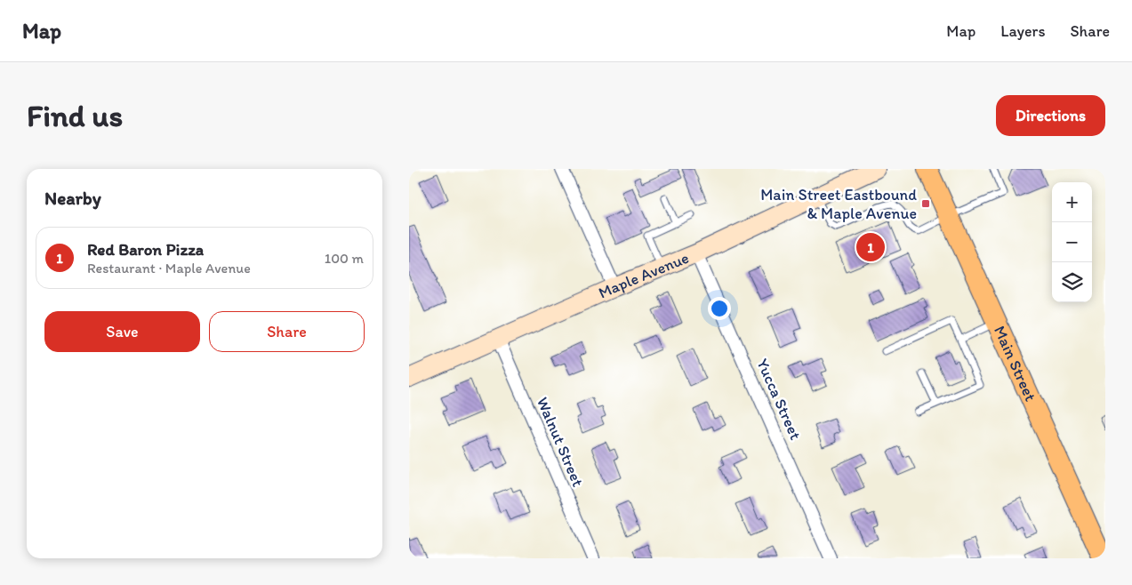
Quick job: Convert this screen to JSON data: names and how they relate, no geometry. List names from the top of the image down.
{
  "streets": {
    "main road": ["Main Street"],
    "street": ["Maple Avenue", "Yucca Street", "Walnut Street"]
  },
  "crossings": [
    ["Maple Avenue", "Yucca Street"],
    ["Maple Avenue", "Walnut Street"]
  ],
  "places": {
    "transit": ["Main Street Eastbound & Maple Avenue"]
  },
  "page": {
    "header": "Map",
    "nav": ["Map", "Layers", "Share"],
    "buttons": [
      "Directions",
      ["Save", "Share"]
    ],
    "title": "Find us",
    "heading": "Nearby",
    "map_buttons": ["+", "−"],
    "list": [
      {
        "mark": "1",
        "name": "Red Baron Pizza",
        "note": "Restaurant · Maple Avenue",
        "value": "100 m"
      }
    ],
    "pins": "1"
  }
}
